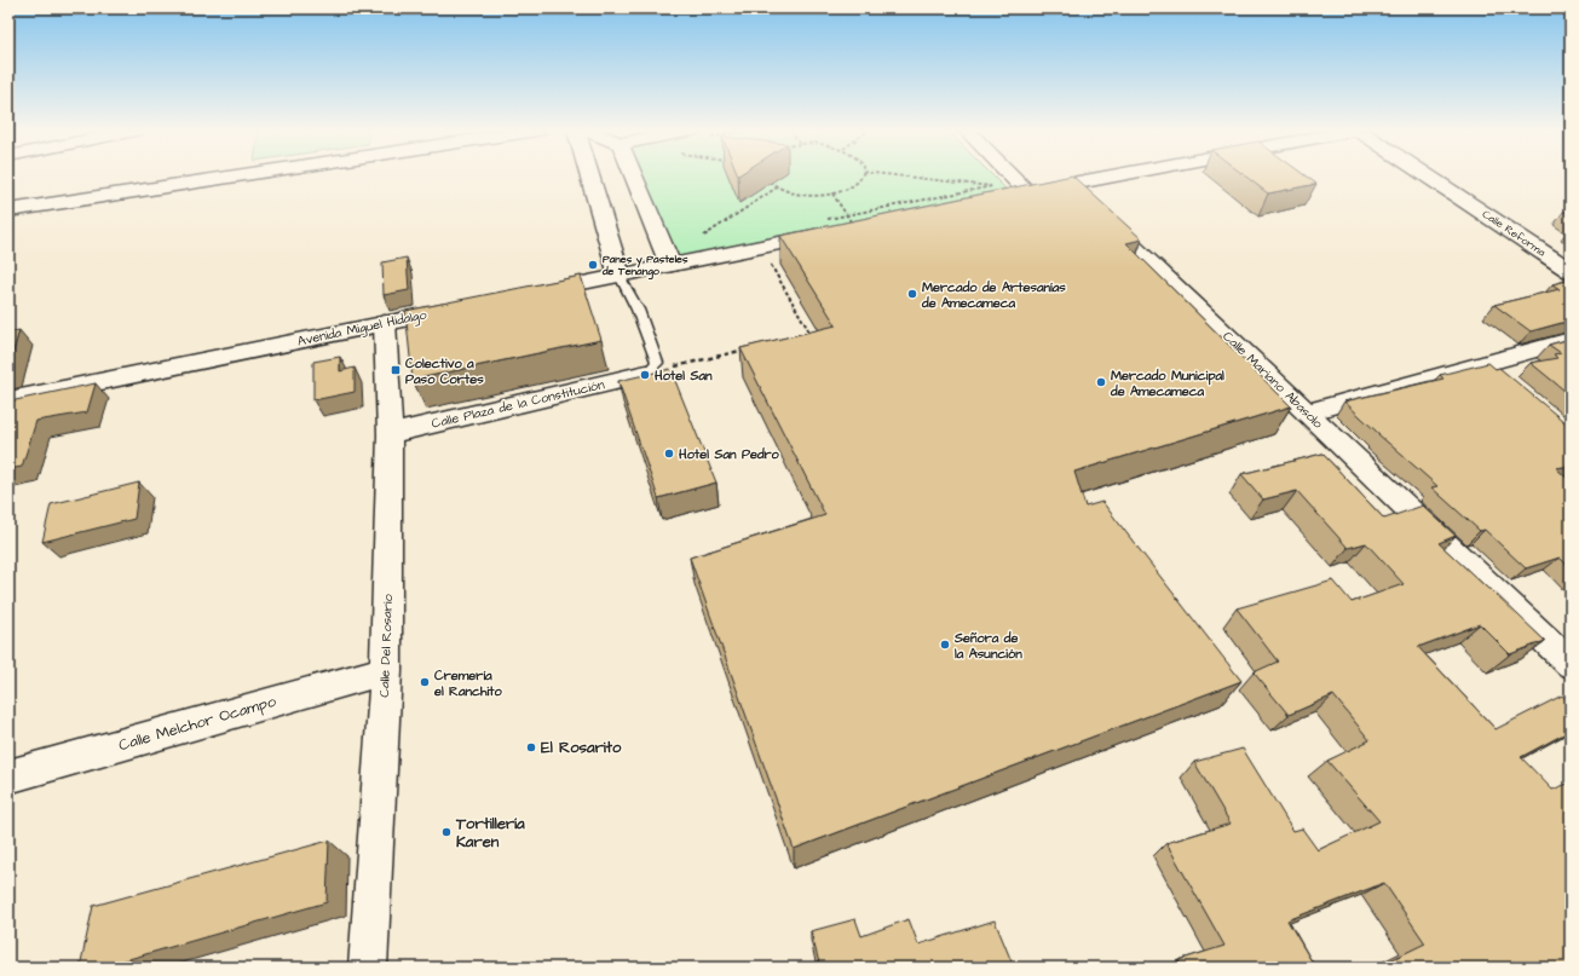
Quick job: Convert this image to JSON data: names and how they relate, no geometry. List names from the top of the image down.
{
  "streets": {
    "street": [
      "Calle Reforma",
      "Avenida Miguel Hidalgo",
      "Calle Mariano Abasolo",
      "Calle Plaza de la Constitución",
      "Calle Del Rosario",
      "Calle Melchor Ocampo"
    ]
  },
  "crossings": [
    ["Avenida Miguel Hidalgo", "Calle Del Rosario"],
    ["Calle Plaza de la Constitución", "Calle Del Rosario"],
    ["Calle Del Rosario", "Calle Melchor Ocampo"]
  ],
  "places": {
    "other": [
      "Panes y Pasteles de Tenango",
      "Mercado de Artesanías de Amecameca",
      "Hotel San",
      "Mercado Municipal de Amecameca",
      "Hotel San Pedro",
      "Señora de la Asunción",
      "Cremería el Ranchito",
      "El Rosarito",
      "Tortillería Karen"
    ],
    "transit": ["Colectivo a Paso Cortes"]
  }
}
